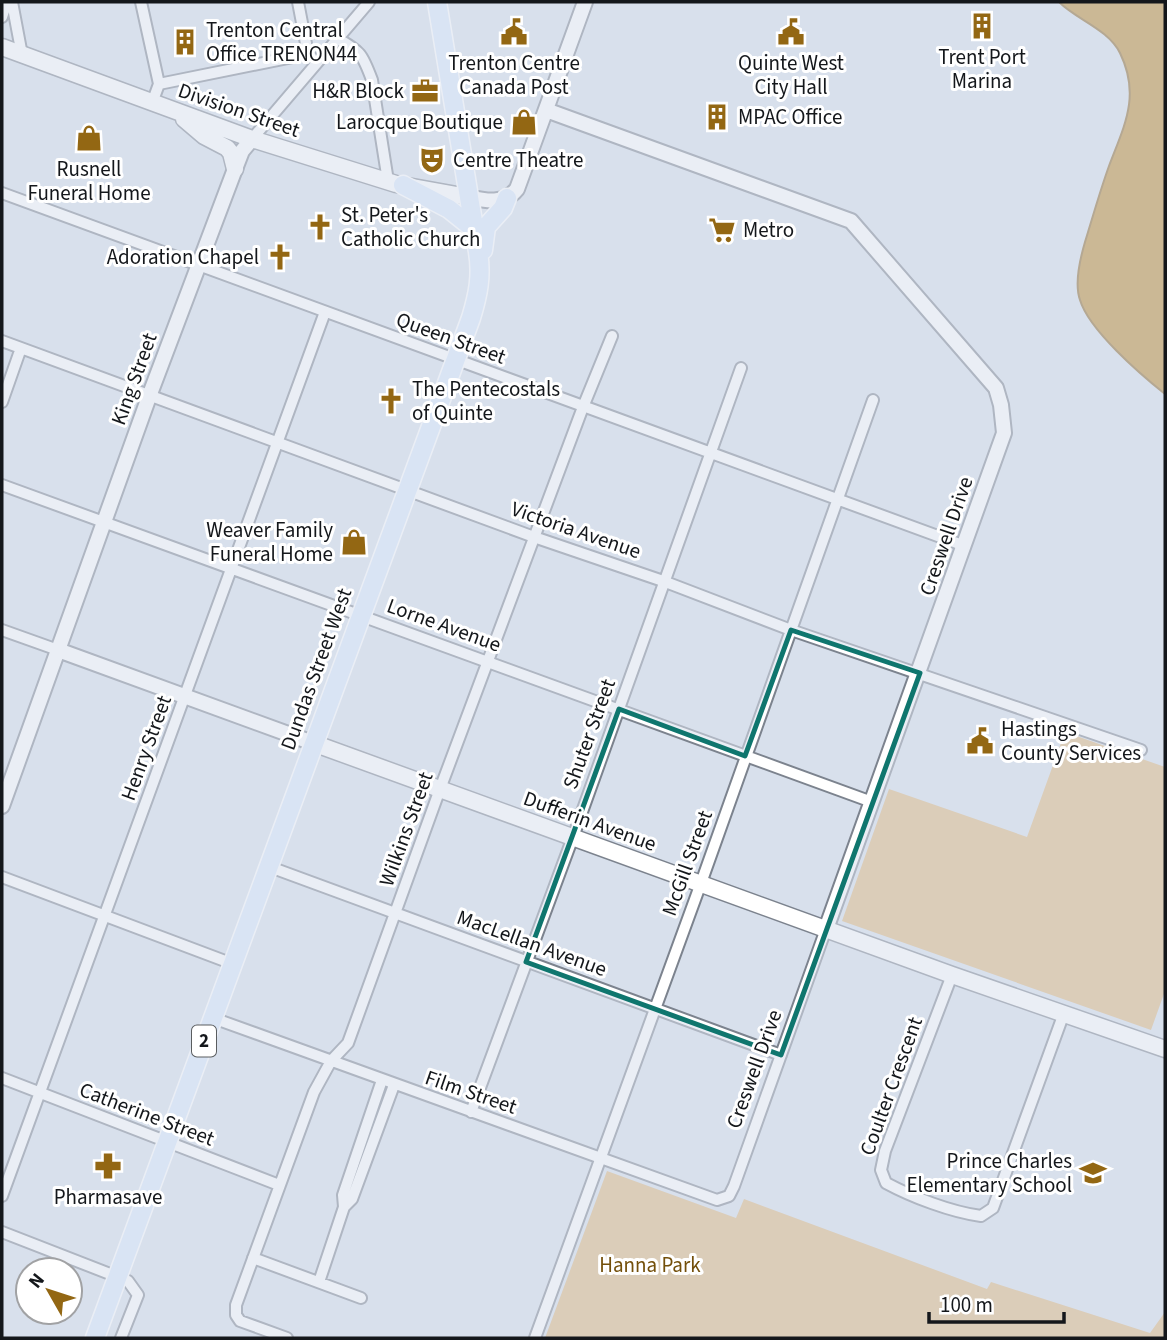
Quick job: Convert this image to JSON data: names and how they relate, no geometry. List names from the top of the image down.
{
  "streets": {
    "main road": [
      "Division Street",
      "Dundas Street West",
      "Dufferin Avenue",
      "2"
    ],
    "street": [
      "Queen Street",
      "King Street",
      "Victoria Avenue",
      "Creswell Drive",
      "Lorne Avenue",
      "Shuter Street",
      "Henry Street",
      "Wilkins Street",
      "McGill Street",
      "MacLellan Avenue",
      "Coulter Crescent",
      "Film Street",
      "Catherine Street"
    ]
  },
  "crossings": [
    ["Division Street", "King Street"],
    ["Division Street", "Dundas Street West"],
    ["Queen Street", "King Street"],
    ["Queen Street", "Creswell Drive"],
    ["Queen Street", "Dundas Street West"],
    ["Queen Street", "Shuter Street"],
    ["Queen Street", "Henry Street"],
    ["Queen Street", "Wilkins Street"],
    ["Queen Street", "McGill Street"],
    ["King Street", "Victoria Avenue"],
    ["King Street", "Lorne Avenue"],
    ["King Street", "Dufferin Avenue"],
    ["Victoria Avenue", "Creswell Drive"],
    ["Victoria Avenue", "Dundas Street West"],
    ["Victoria Avenue", "Shuter Street"],
    ["Victoria Avenue", "Henry Street"],
    ["Victoria Avenue", "Wilkins Street"],
    ["Victoria Avenue", "McGill Street"],
    ["Creswell Drive", "Lorne Avenue"],
    ["Creswell Drive", "Dufferin Avenue"],
    ["Creswell Drive", "MacLellan Avenue"],
    ["Creswell Drive", "Film Street"],
    ["Lorne Avenue", "Dundas Street West"],
    ["Lorne Avenue", "Shuter Street"],
    ["Lorne Avenue", "Henry Street"],
    ["Lorne Avenue", "Wilkins Street"],
    ["Lorne Avenue", "McGill Street"],
    ["Dundas Street West", "Dufferin Avenue"],
    ["Dundas Street West", "MacLellan Avenue"],
    ["Dundas Street West", "Film Street"],
    ["Dundas Street West", "Catherine Street"],
    ["Shuter Street", "Dufferin Avenue"],
    ["Shuter Street", "MacLellan Avenue"],
    ["Shuter Street", "Film Street"],
    ["Henry Street", "Dufferin Avenue"],
    ["Henry Street", "Catherine Street"],
    ["Dufferin Avenue", "Wilkins Street"],
    ["Dufferin Avenue", "McGill Street"],
    ["Dufferin Avenue", "Coulter Crescent"],
    ["Wilkins Street", "MacLellan Avenue"],
    ["Wilkins Street", "Film Street"],
    ["Wilkins Street", "Catherine Street"],
    ["McGill Street", "MacLellan Avenue"],
    ["McGill Street", "Film Street"]
  ],
  "parks": ["Hanna Park"],
  "places": {
    "building": ["Trent Port Marina", "Trenton Central Office TRENON44", "MPAC Office"],
    "public building": ["Trenton Centre Canada Post", "Quinte West City Hall", "Hastings County Services"],
    "office": ["H&R Block"],
    "shop": ["Larocque Boutique", "Rusnell Funeral Home", "Weaver Family Funeral Home"],
    "theatre": ["Centre Theatre"],
    "church": ["St. Peter's Catholic Church", "Adoration Chapel", "The Pentecostals of Quinte"],
    "supermarket": ["Metro"],
    "pharmacy": ["Pharmasave"],
    "school or university": ["Prince Charles Elementary School"]
  },
  "scale_bar": "100 m",
  "north": "top left"
}
